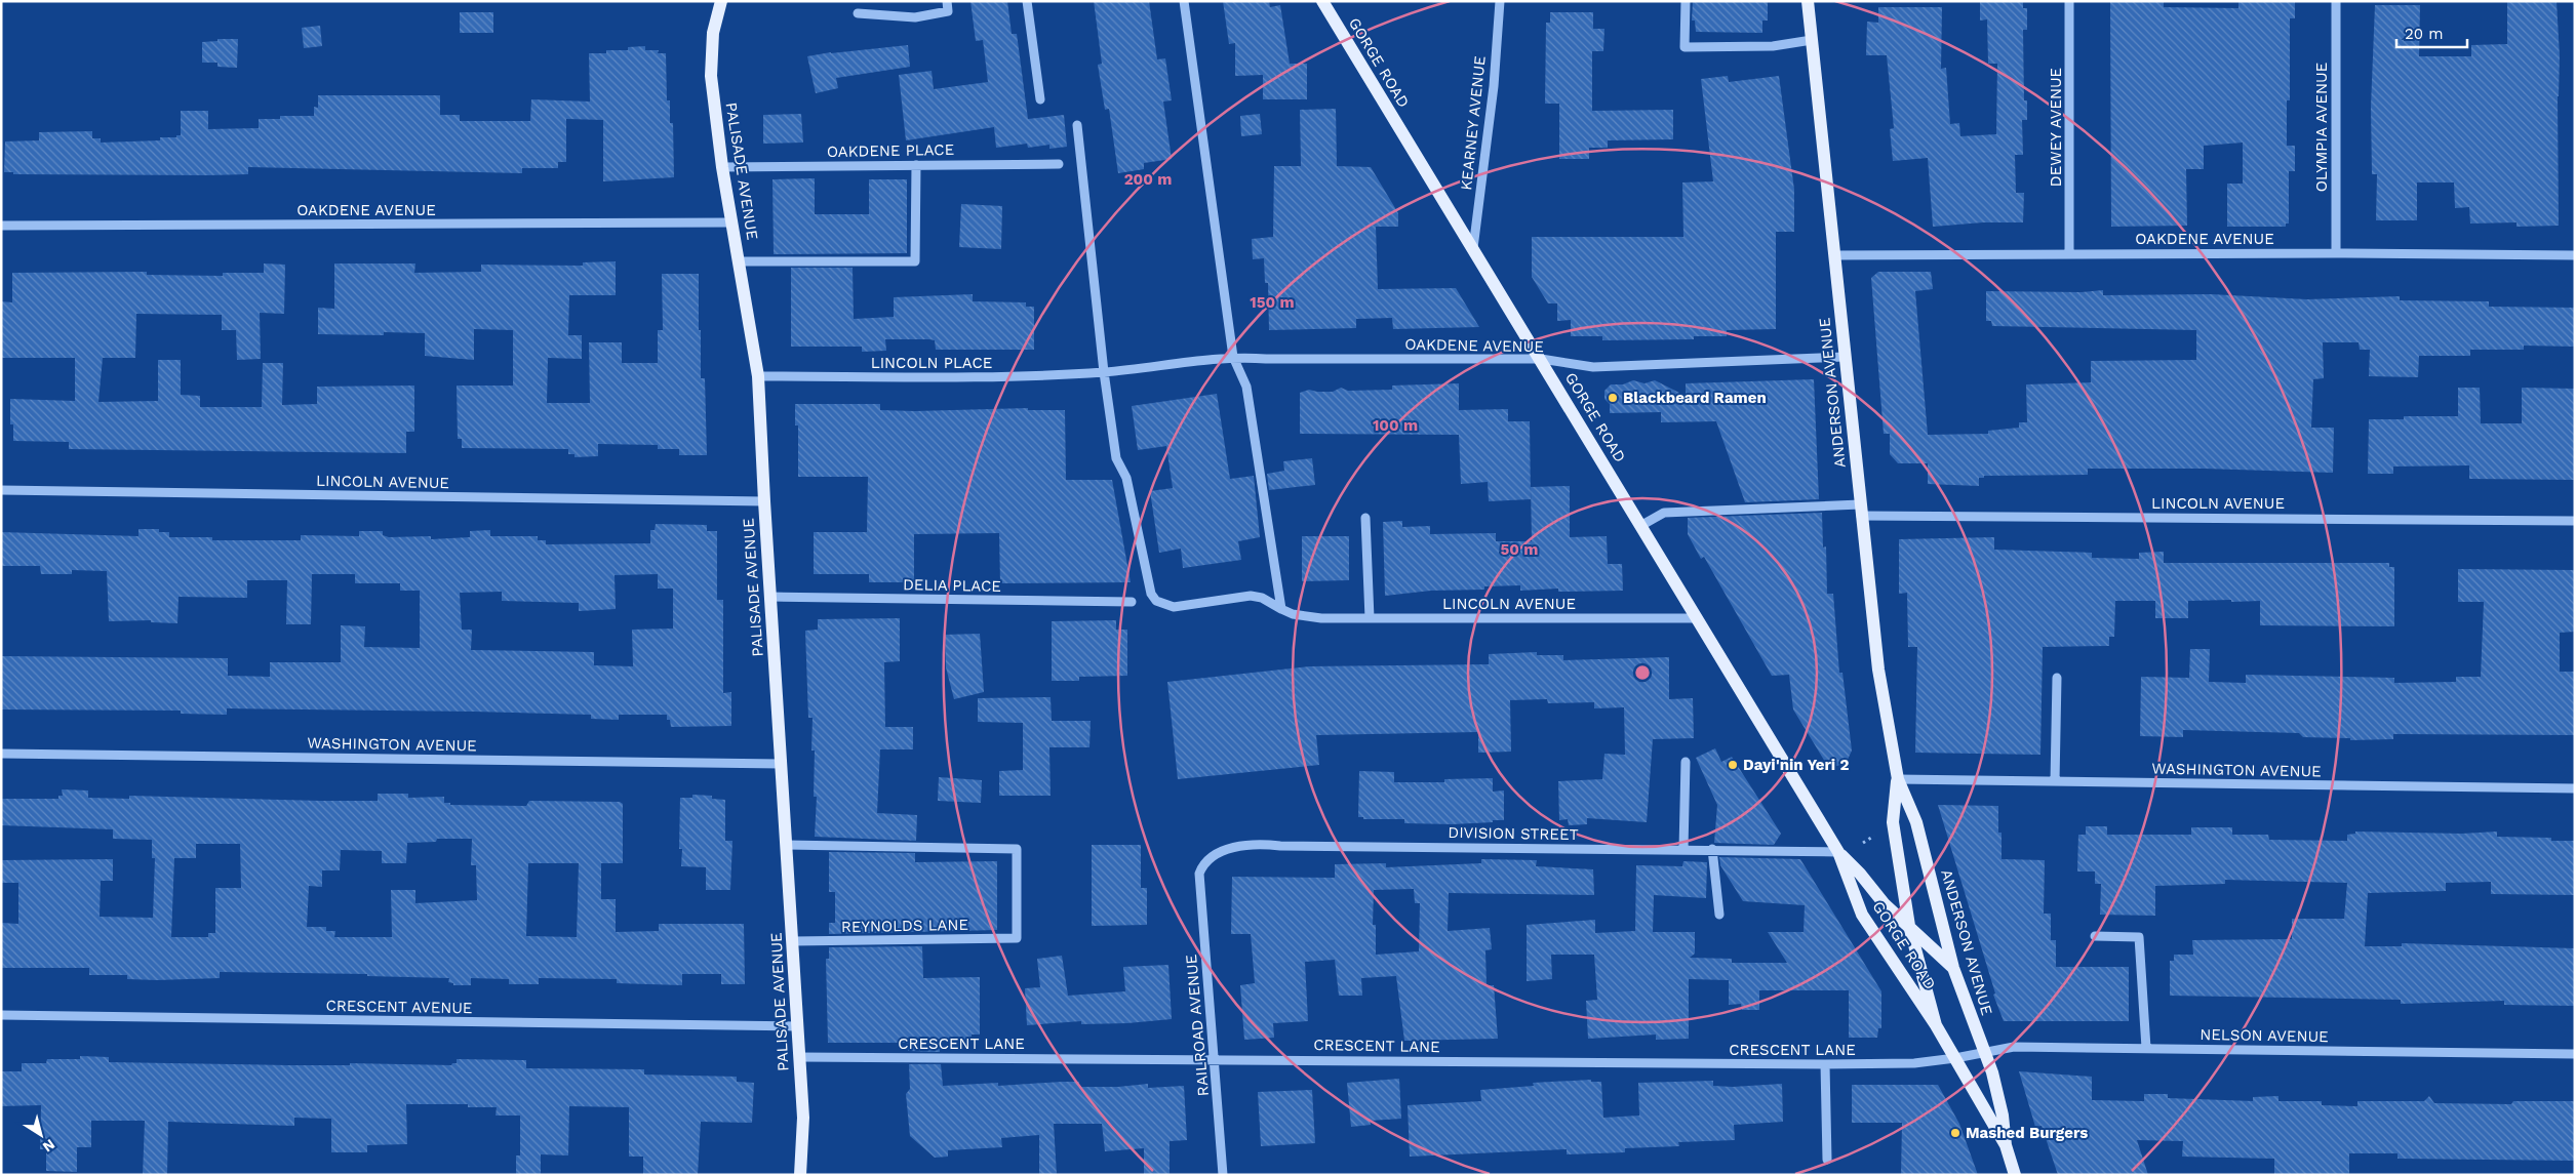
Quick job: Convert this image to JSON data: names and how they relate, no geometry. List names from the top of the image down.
{
  "streets": {
    "main road": ["GORGE ROAD", "PALISADE AVENUE", "ANDERSON AVENUE"],
    "street": [
      "KEARNEY AVENUE",
      "DEWEY AVENUE",
      "OLYMPIA AVENUE",
      "OAKDENE PLACE",
      "OAKDENE AVENUE",
      "LINCOLN PLACE",
      "LINCOLN AVENUE",
      "DELIA PLACE",
      "WASHINGTON AVENUE",
      "DIVISION STREET",
      "REYNOLDS LANE",
      "CRESCENT AVENUE",
      "RAILROAD AVENUE",
      "NELSON AVENUE",
      "CRESCENT LANE"
    ]
  },
  "crossings": [
    ["GORGE ROAD", "KEARNEY AVENUE"],
    ["GORGE ROAD", "OAKDENE AVENUE"],
    ["GORGE ROAD", "ANDERSON AVENUE"],
    ["GORGE ROAD", "LINCOLN AVENUE"],
    ["GORGE ROAD", "DIVISION STREET"],
    ["DEWEY AVENUE", "OAKDENE AVENUE"],
    ["OLYMPIA AVENUE", "OAKDENE AVENUE"],
    ["OAKDENE PLACE", "PALISADE AVENUE"],
    ["PALISADE AVENUE", "OAKDENE AVENUE"],
    ["PALISADE AVENUE", "LINCOLN PLACE"],
    ["PALISADE AVENUE", "LINCOLN AVENUE"],
    ["PALISADE AVENUE", "DELIA PLACE"],
    ["PALISADE AVENUE", "WASHINGTON AVENUE"],
    ["PALISADE AVENUE", "REYNOLDS LANE"],
    ["PALISADE AVENUE", "CRESCENT AVENUE"],
    ["PALISADE AVENUE", "CRESCENT LANE"],
    ["OAKDENE AVENUE", "LINCOLN PLACE"],
    ["OAKDENE AVENUE", "ANDERSON AVENUE"],
    ["OAKDENE AVENUE", "LINCOLN AVENUE"],
    ["LINCOLN PLACE", "LINCOLN AVENUE"],
    ["ANDERSON AVENUE", "LINCOLN AVENUE"],
    ["ANDERSON AVENUE", "WASHINGTON AVENUE"],
    ["ANDERSON AVENUE", "NELSON AVENUE"],
    ["ANDERSON AVENUE", "CRESCENT LANE"],
    ["DIVISION STREET", "RAILROAD AVENUE"],
    ["RAILROAD AVENUE", "CRESCENT LANE"],
    ["NELSON AVENUE", "CRESCENT LANE"]
  ],
  "places": ["Blackbeard Ramen", "Dayi'nin Yeri 2", "Mashed Burgers"],
  "scale_bar": "20 m",
  "north": "bottom right",
  "rings": [
    "200 m",
    "150 m",
    "100 m",
    "50 m"
  ]
}
